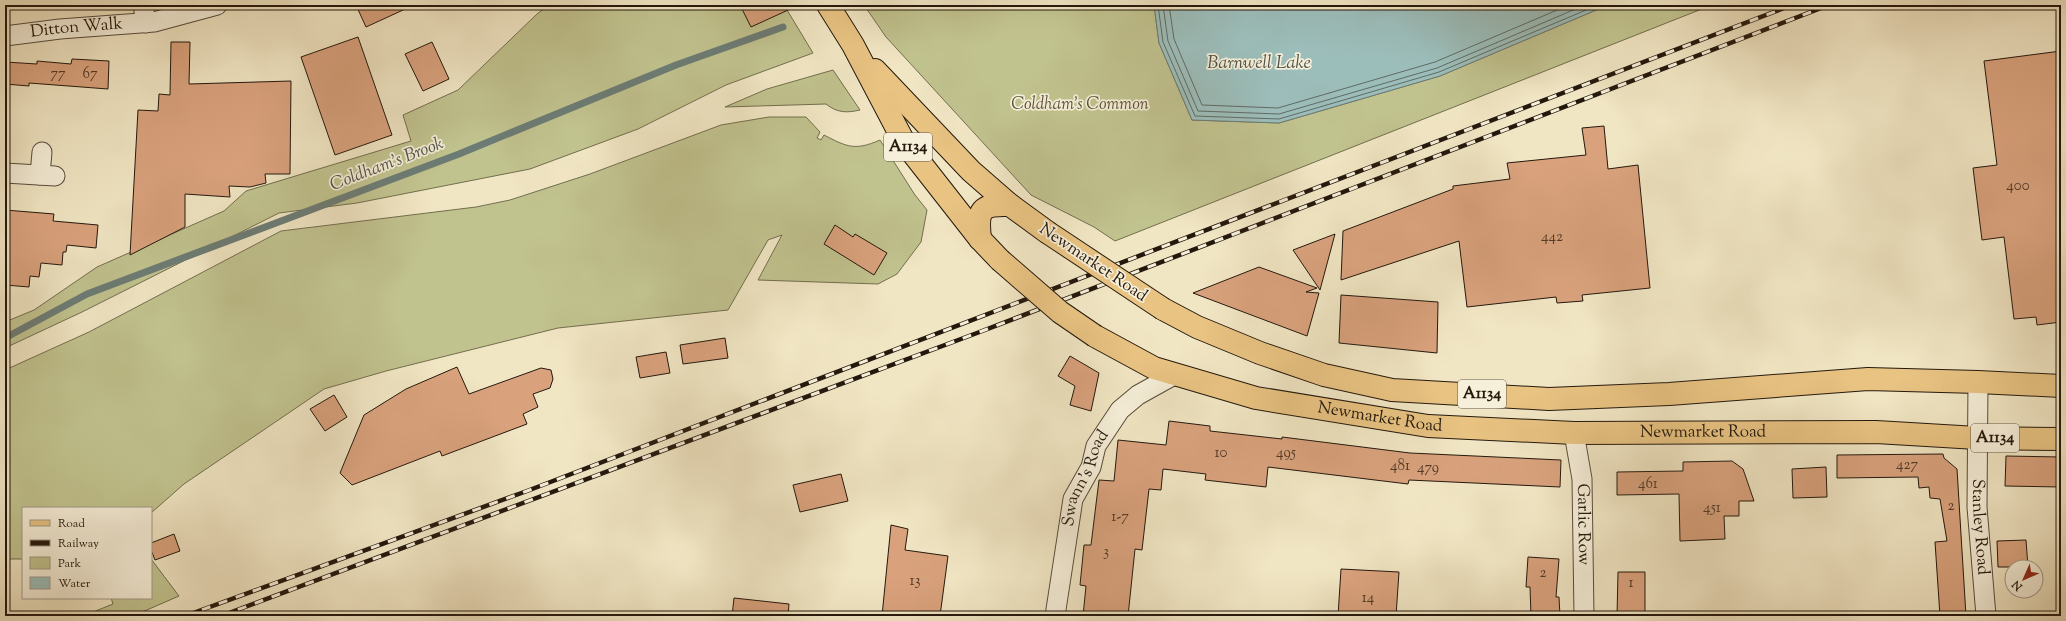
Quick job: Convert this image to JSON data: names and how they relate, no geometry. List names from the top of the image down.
{
  "streets": {
    "main road": ["A1134", "Newmarket Road"],
    "street": [
      "Ditton Walk",
      "Swann's Road",
      "Garlic Row",
      "Stanley Road"
    ]
  },
  "crossings": [
    ["Newmarket Road", "Swann's Road"],
    ["Newmarket Road", "Garlic Row"],
    ["Newmarket Road", "Stanley Road"]
  ],
  "water": ["Barnwell Lake", "Coldham's Brook"],
  "parks": ["Coldham's Common"],
  "house_numbers": [
    "77",
    "67",
    "400",
    "442",
    "10",
    "495",
    "427",
    "481",
    "479",
    "461",
    "2",
    "451",
    "1-7",
    "3",
    "2",
    "13",
    "1",
    "14"
  ],
  "legend": [
    "Road",
    "Railway",
    "Park",
    "Water"
  ],
  "north": "bottom left"
}
